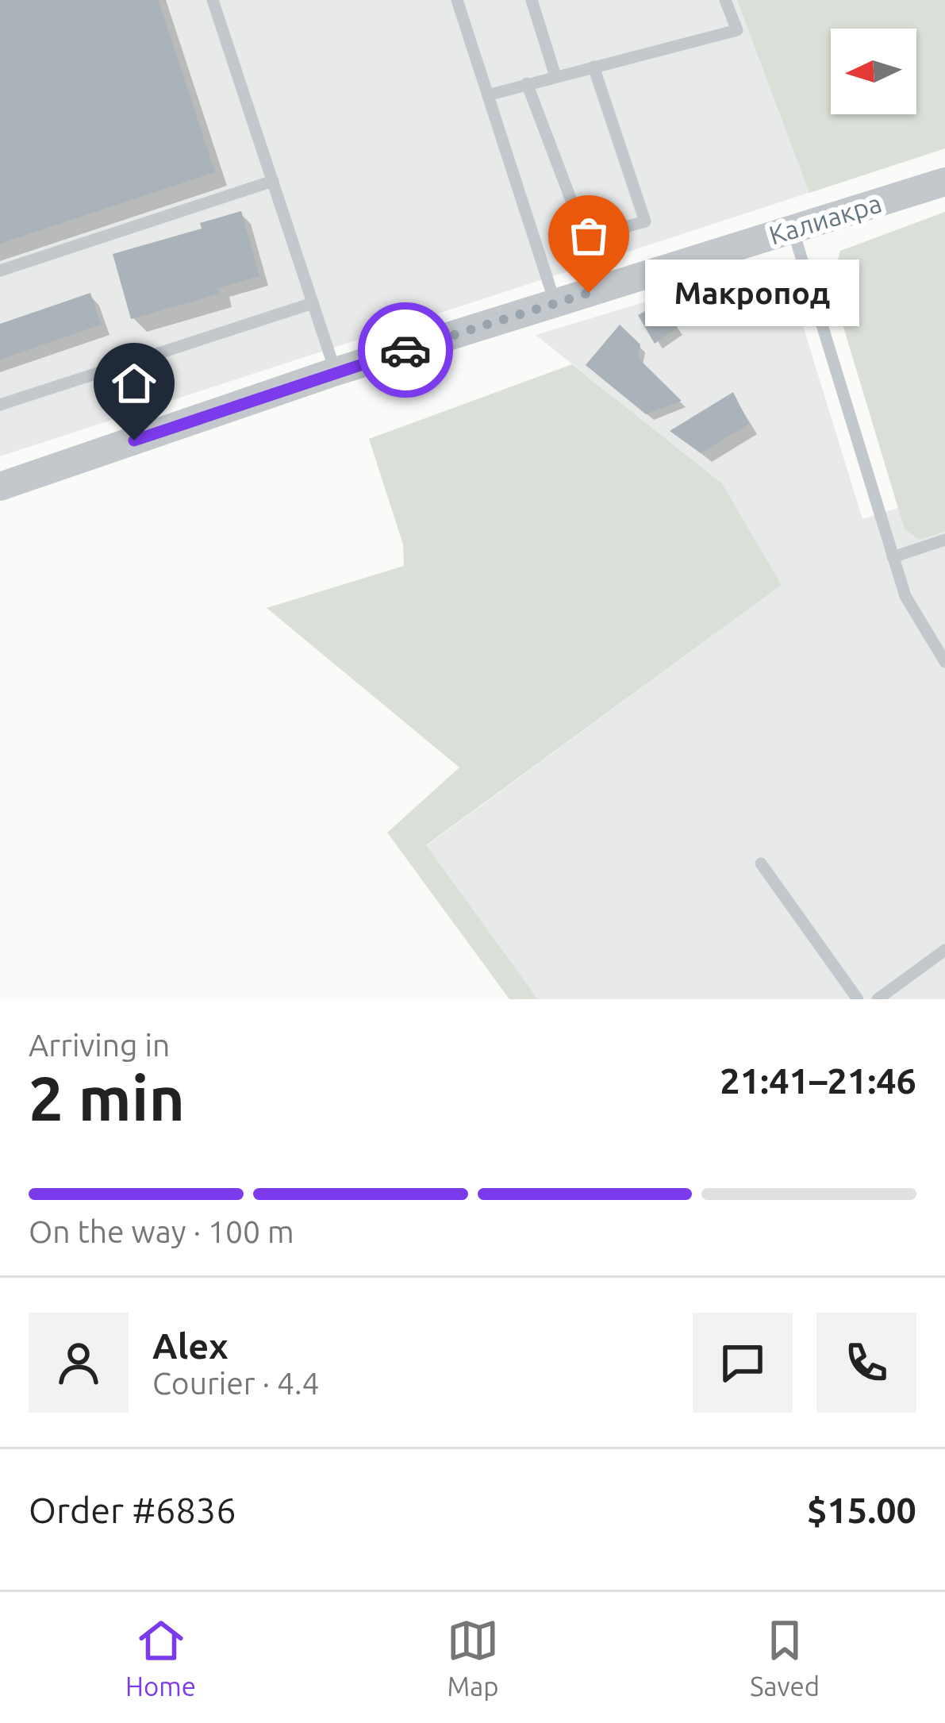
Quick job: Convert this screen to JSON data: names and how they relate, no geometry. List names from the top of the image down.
{
  "streets": {
    "street": ["Калиакра"]
  },
  "places": ["Макропод"],
  "north": "left",
  "page": {
    "bubble": "Макропод",
    "heading": ["2 min", "Arriving in", "21:41–21:46"],
    "panel": [
      "Alex",
      "Courier · 4.4",
      "Order #6836",
      "$15.00"
    ],
    "bar": "On the way · 100 m",
    "tabs": ["Home", "Map", "Saved"]
  }
}
